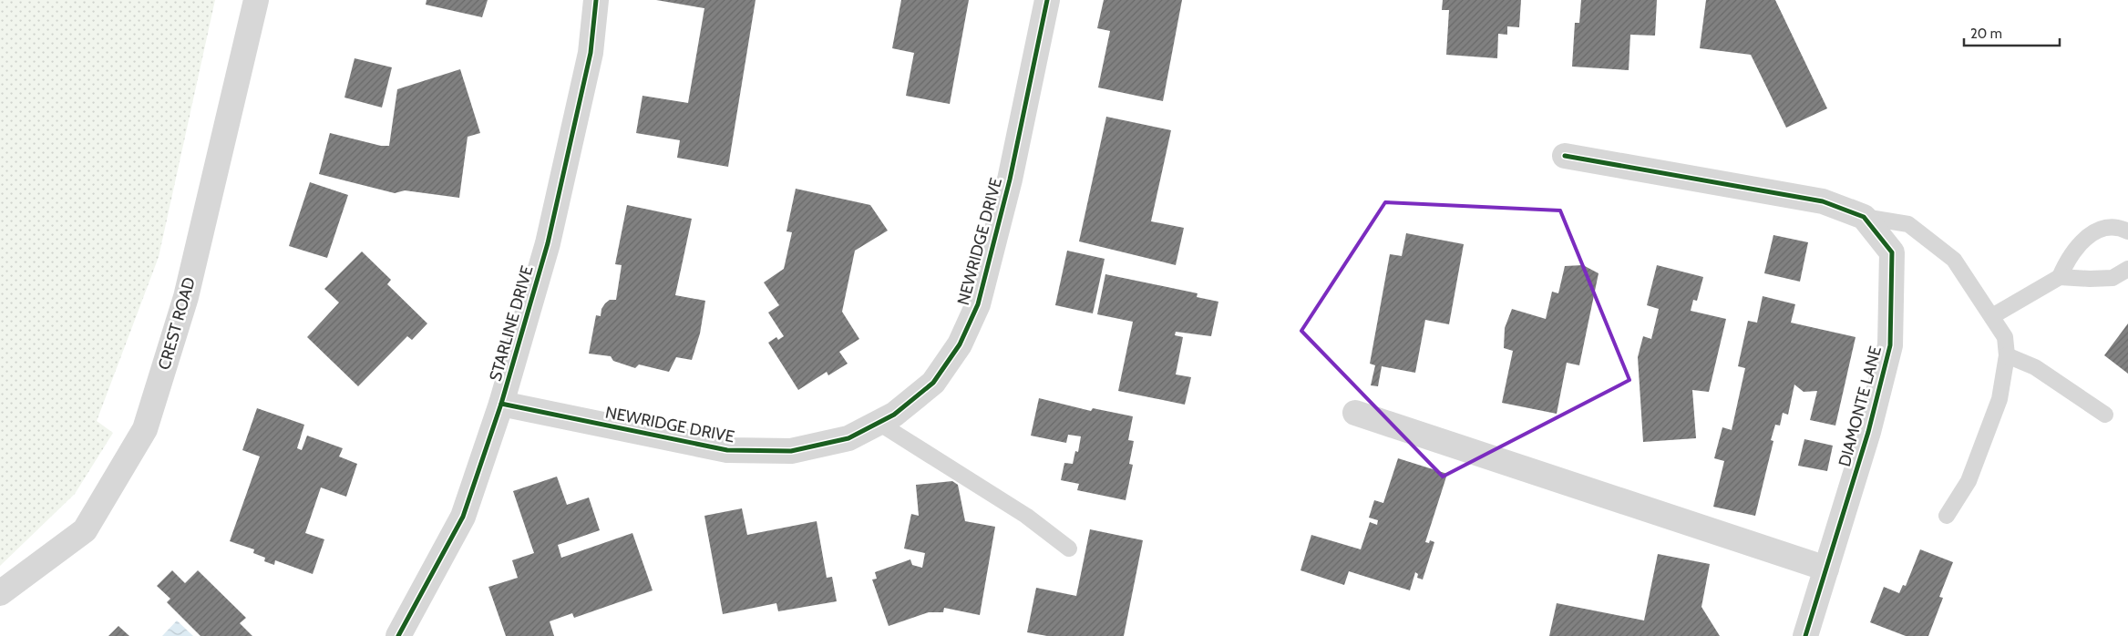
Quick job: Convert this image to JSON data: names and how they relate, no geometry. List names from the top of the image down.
{
  "streets": {
    "street": [
      "NEWRIDGE DRIVE",
      "CREST ROAD",
      "STARLINE DRIVE",
      "DIAMONTE LANE"
    ]
  },
  "crossings": [
    ["NEWRIDGE DRIVE", "STARLINE DRIVE"]
  ],
  "scale_bar": "20 m"
}
